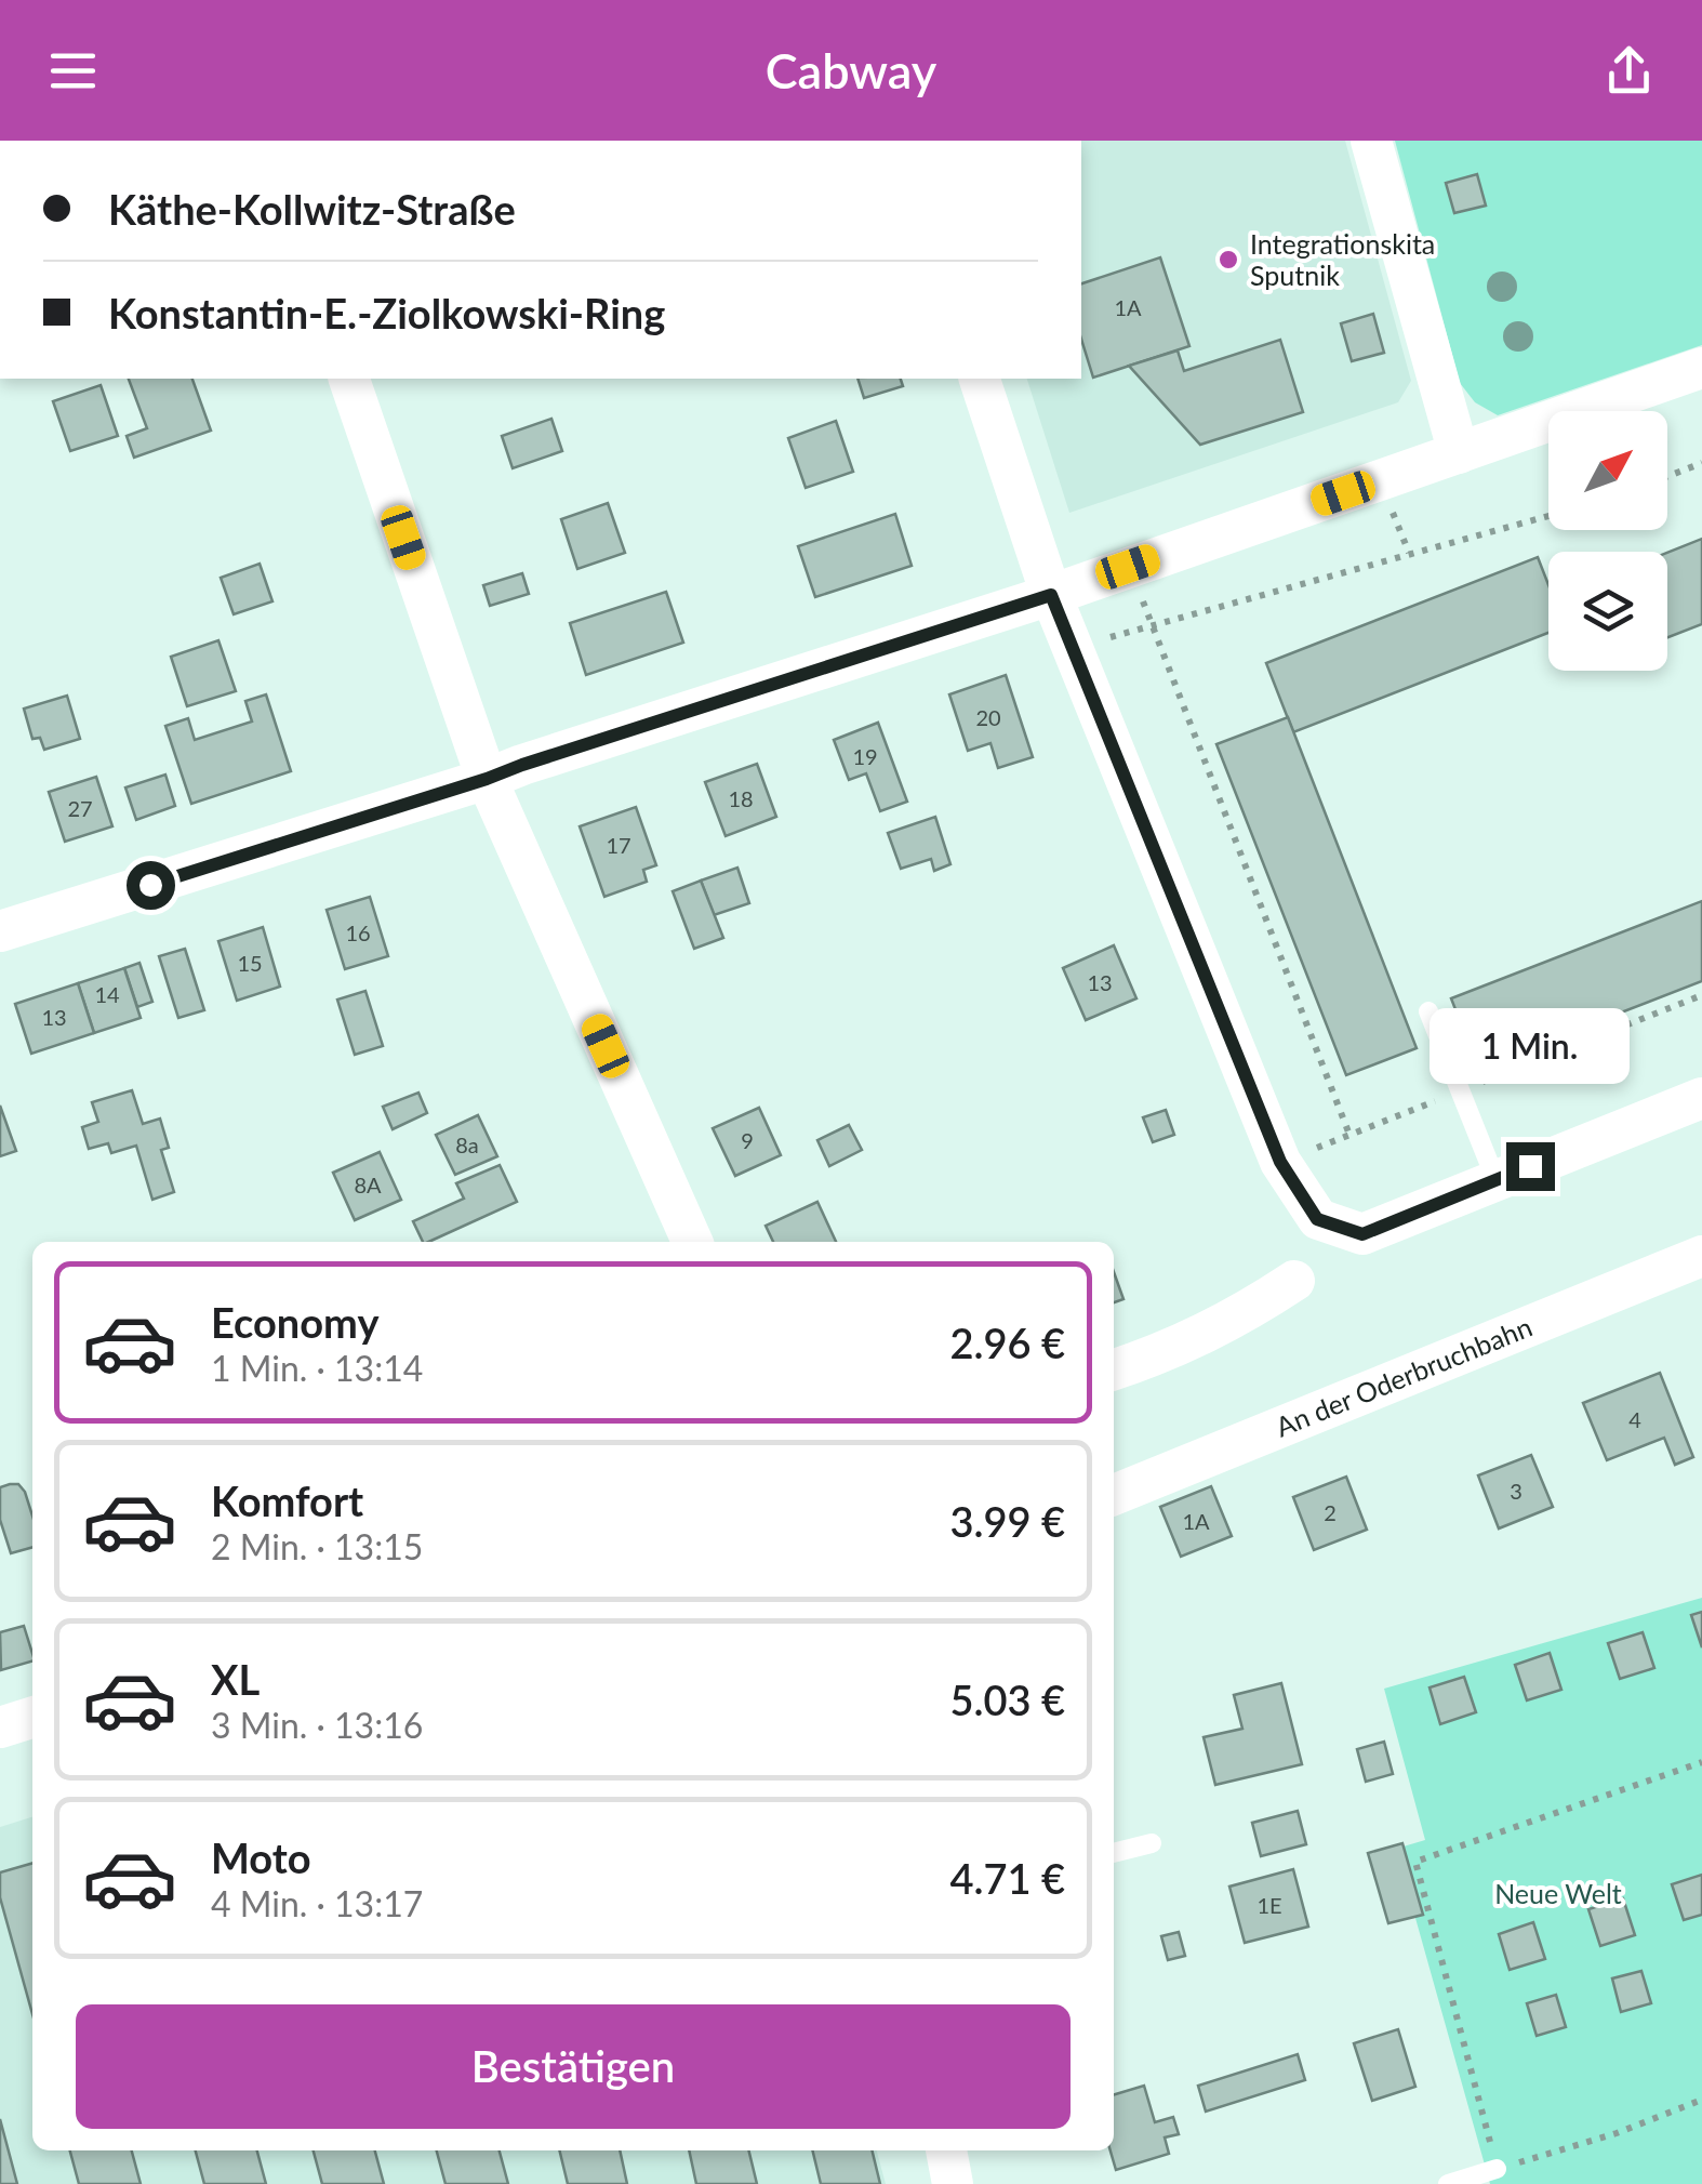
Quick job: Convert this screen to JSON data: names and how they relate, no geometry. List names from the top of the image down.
{
  "streets": {
    "street": ["An der Oderbruchbahn"]
  },
  "parks": ["Neue Welt"],
  "places": ["Integrationskita Sputnik"],
  "house_numbers": [
    "1A",
    "20",
    "19",
    "18",
    "27",
    "17",
    "16",
    "15",
    "13",
    "14",
    "13",
    "9",
    "8a",
    "8A",
    "4",
    "3",
    "2",
    "1A",
    "1E"
  ],
  "north": "top right",
  "page": {
    "header": "Cabway",
    "banner": ["Käthe-Kollwitz-Straße", "Konstantin-E.-Ziolkowski-Ring"],
    "bubble": "1 Min.",
    "list": [
      {
        "name": "Economy",
        "note": "1 Min. · 13:14",
        "value": "2.96 €"
      },
      {
        "name": "Komfort",
        "note": "2 Min. · 13:15",
        "value": "3.99 €"
      },
      {
        "name": "XL",
        "note": "3 Min. · 13:16",
        "value": "5.03 €"
      },
      {
        "name": "Moto",
        "note": "4 Min. · 13:17",
        "value": "4.71 €"
      }
    ],
    "buttons": "Bestätigen"
  }
}
